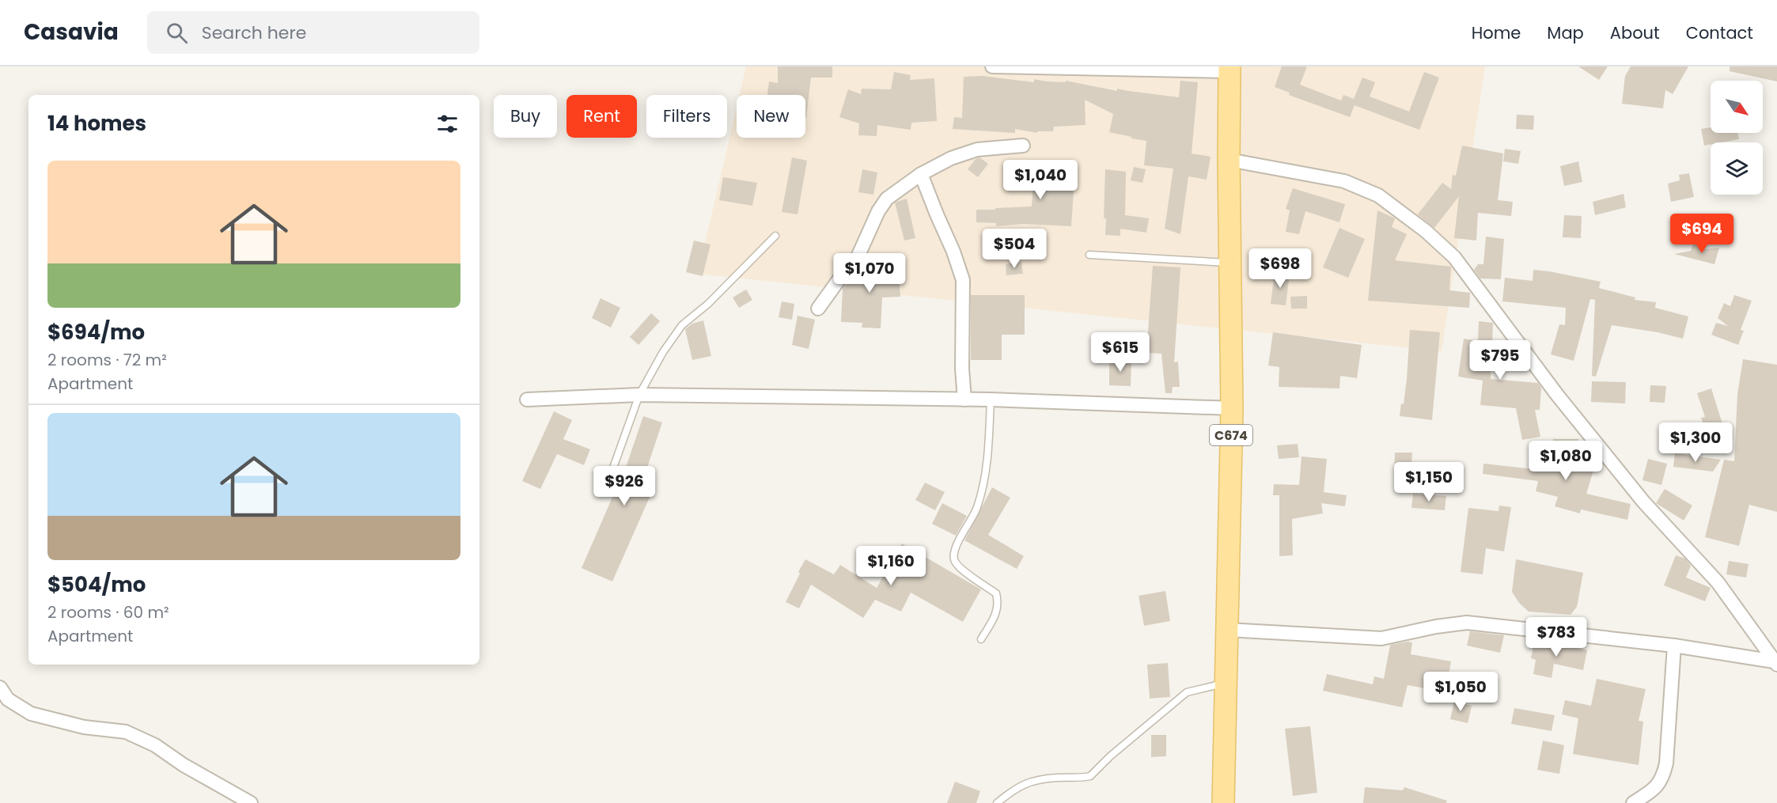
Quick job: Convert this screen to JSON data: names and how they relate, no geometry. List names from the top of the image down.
{
  "streets": {
    "main road": ["C674"]
  },
  "north": "bottom right",
  "page": {
    "header": "Casavia",
    "search": "Search here",
    "nav": [
      "Home",
      "Map",
      "About",
      "Contact"
    ],
    "chip": [
      "Buy",
      "Rent",
      "Filters",
      "New"
    ],
    "heading": "14 homes",
    "list": [
      {
        "name": "$694/mo",
        "note": "2 rooms · 72 m² · Apartment"
      },
      {
        "name": "$504/mo",
        "note": "2 rooms · 60 m² · Apartment"
      }
    ],
    "price": [
      "$1,040",
      "$694",
      "$504",
      "$698",
      "$1,070",
      "$615",
      "$795",
      "$1,300",
      "$1,080",
      "$1,150",
      "$926",
      "$1,160",
      "$783",
      "$1,050"
    ]
  }
}
